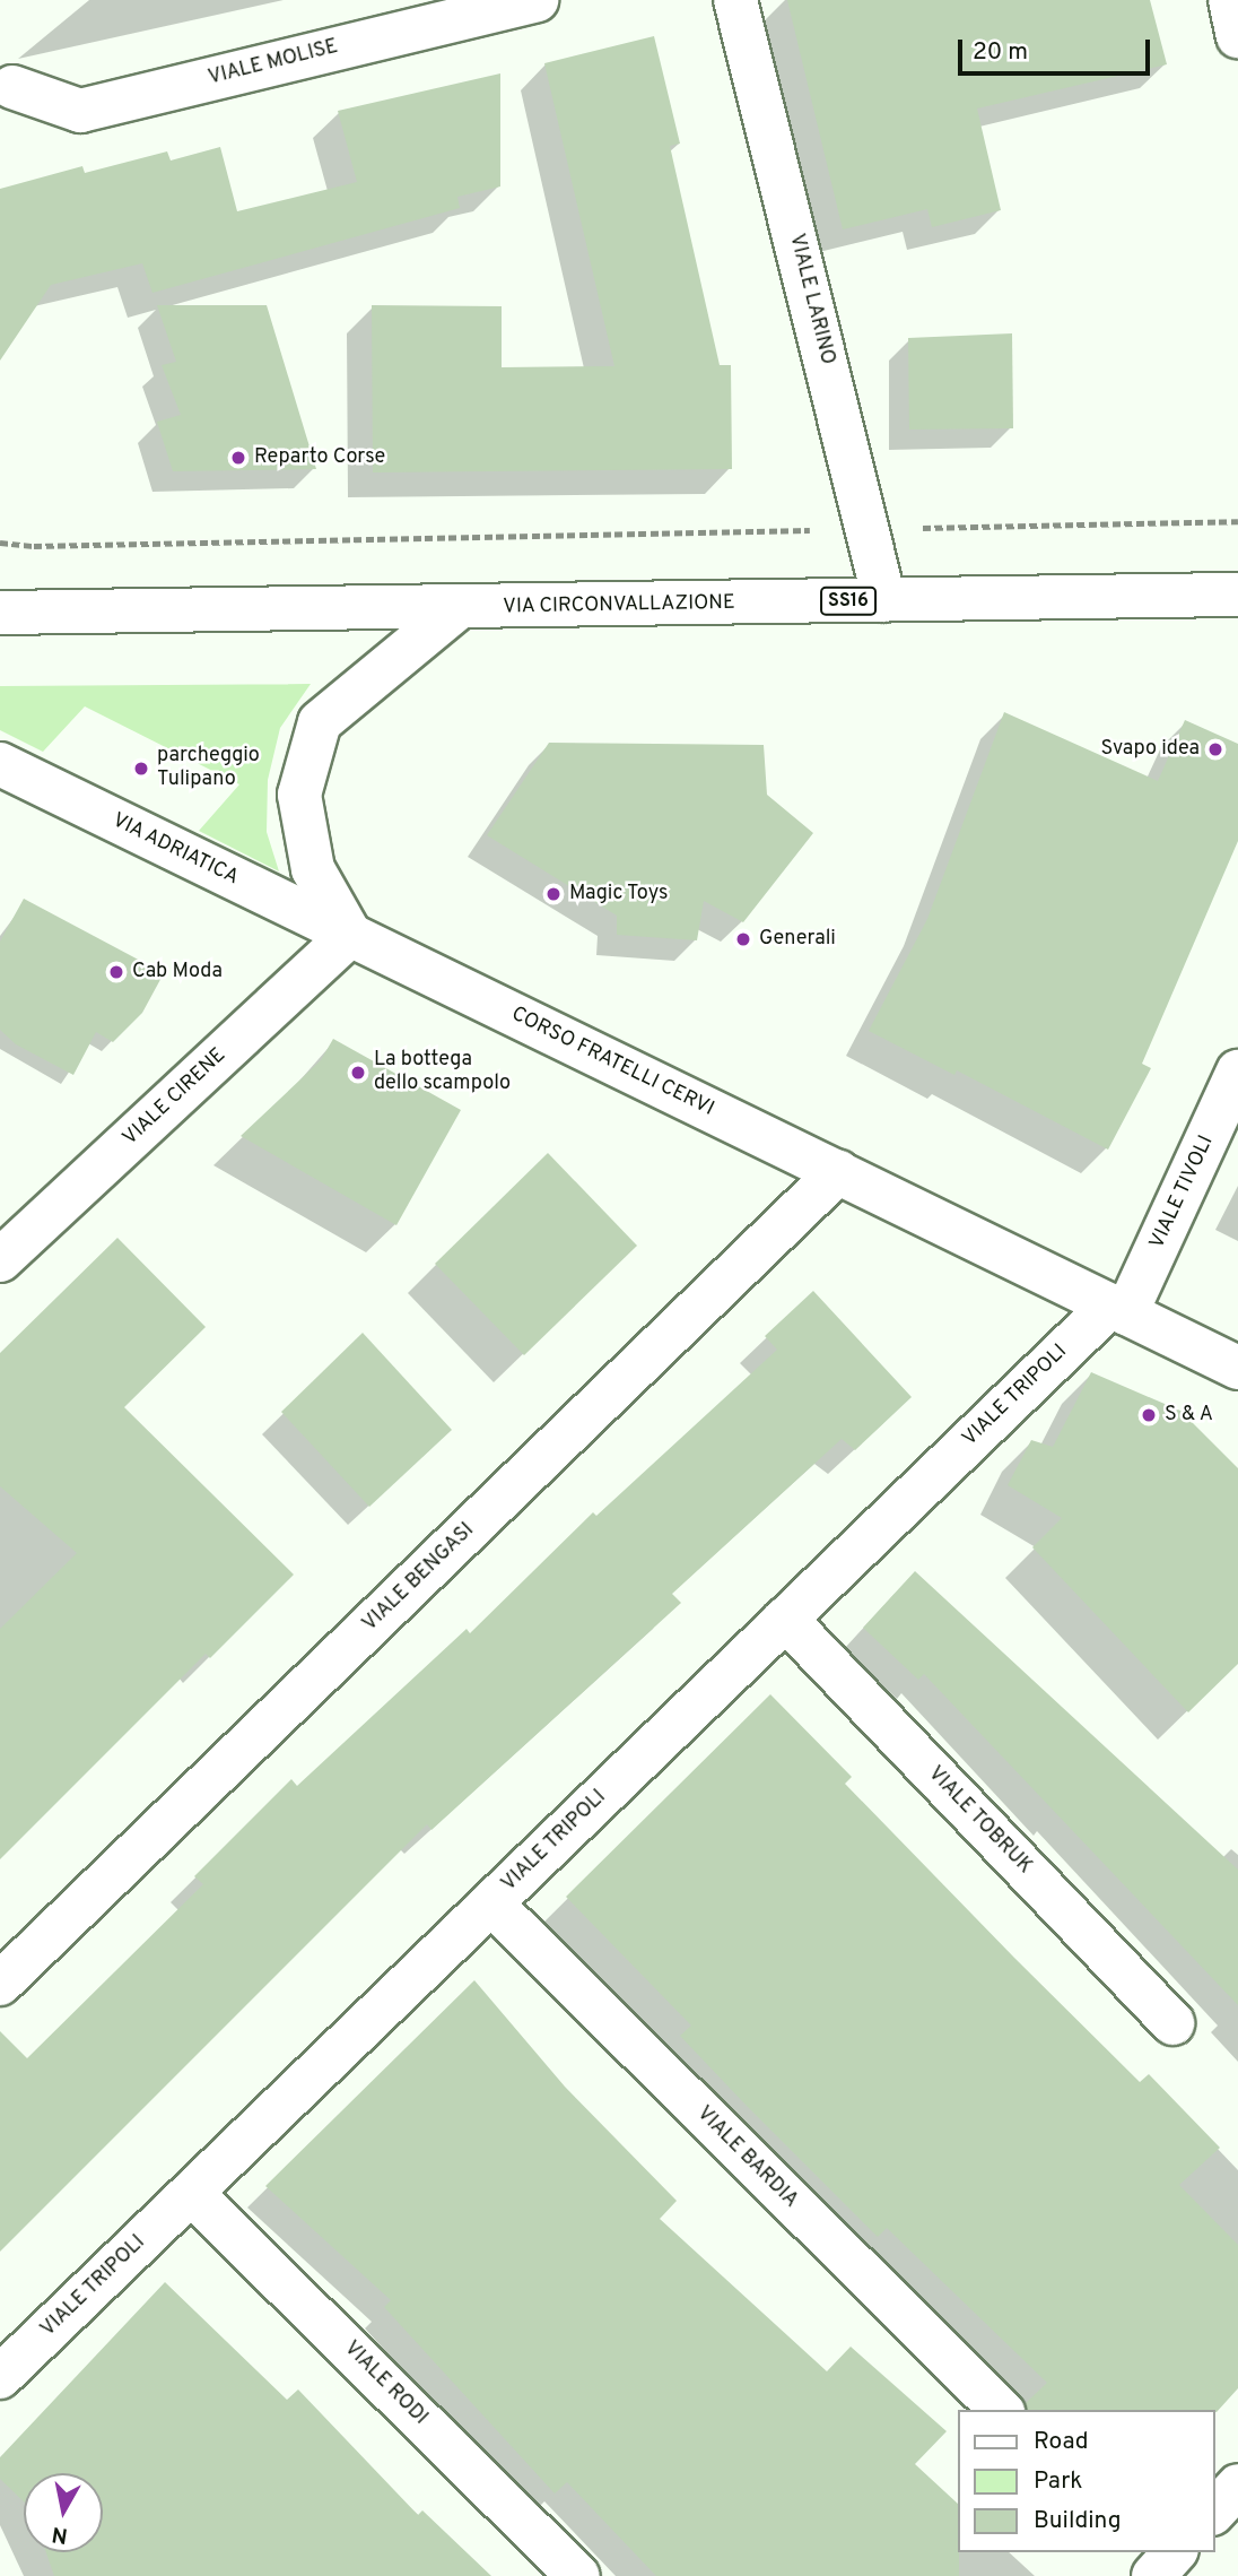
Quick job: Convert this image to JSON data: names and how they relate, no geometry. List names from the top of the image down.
{
  "streets": {
    "street": [
      "VIALE MOLISE",
      "VIALE LARINO",
      "SS16",
      "VIA CIRCONVALLAZIONE",
      "VIA ADRIATICA",
      "CORSO FRATELLI CERVI",
      "VIALE CIRENE",
      "VIALE TIVOLI",
      "VIALE TRIPOLI",
      "VIALE BENGASI",
      "VIALE TOBRUK",
      "VIALE BARDIA",
      "VIALE RODI"
    ]
  },
  "crossings": [
    ["VIALE LARINO", "VIA CIRCONVALLAZIONE"],
    ["VIA ADRIATICA", "CORSO FRATELLI CERVI"],
    ["VIA ADRIATICA", "VIALE CIRENE"],
    ["CORSO FRATELLI CERVI", "VIALE CIRENE"],
    ["CORSO FRATELLI CERVI", "VIALE TIVOLI"],
    ["CORSO FRATELLI CERVI", "VIALE TRIPOLI"],
    ["CORSO FRATELLI CERVI", "VIALE BENGASI"],
    ["VIALE TIVOLI", "VIALE TRIPOLI"],
    ["VIALE TRIPOLI", "VIALE TOBRUK"],
    ["VIALE TRIPOLI", "VIALE BARDIA"],
    ["VIALE TRIPOLI", "VIALE RODI"]
  ],
  "places": [
    "Reparto Corse",
    "Svapo idea",
    "parcheggio Tulipano",
    "Magic Toys",
    "Generali",
    "Cab Moda",
    "La bottega dello scampolo",
    "S & A"
  ],
  "legend": ["Road", "Park", "Building"],
  "scale_bar": "20 m",
  "north": "bottom"
}
